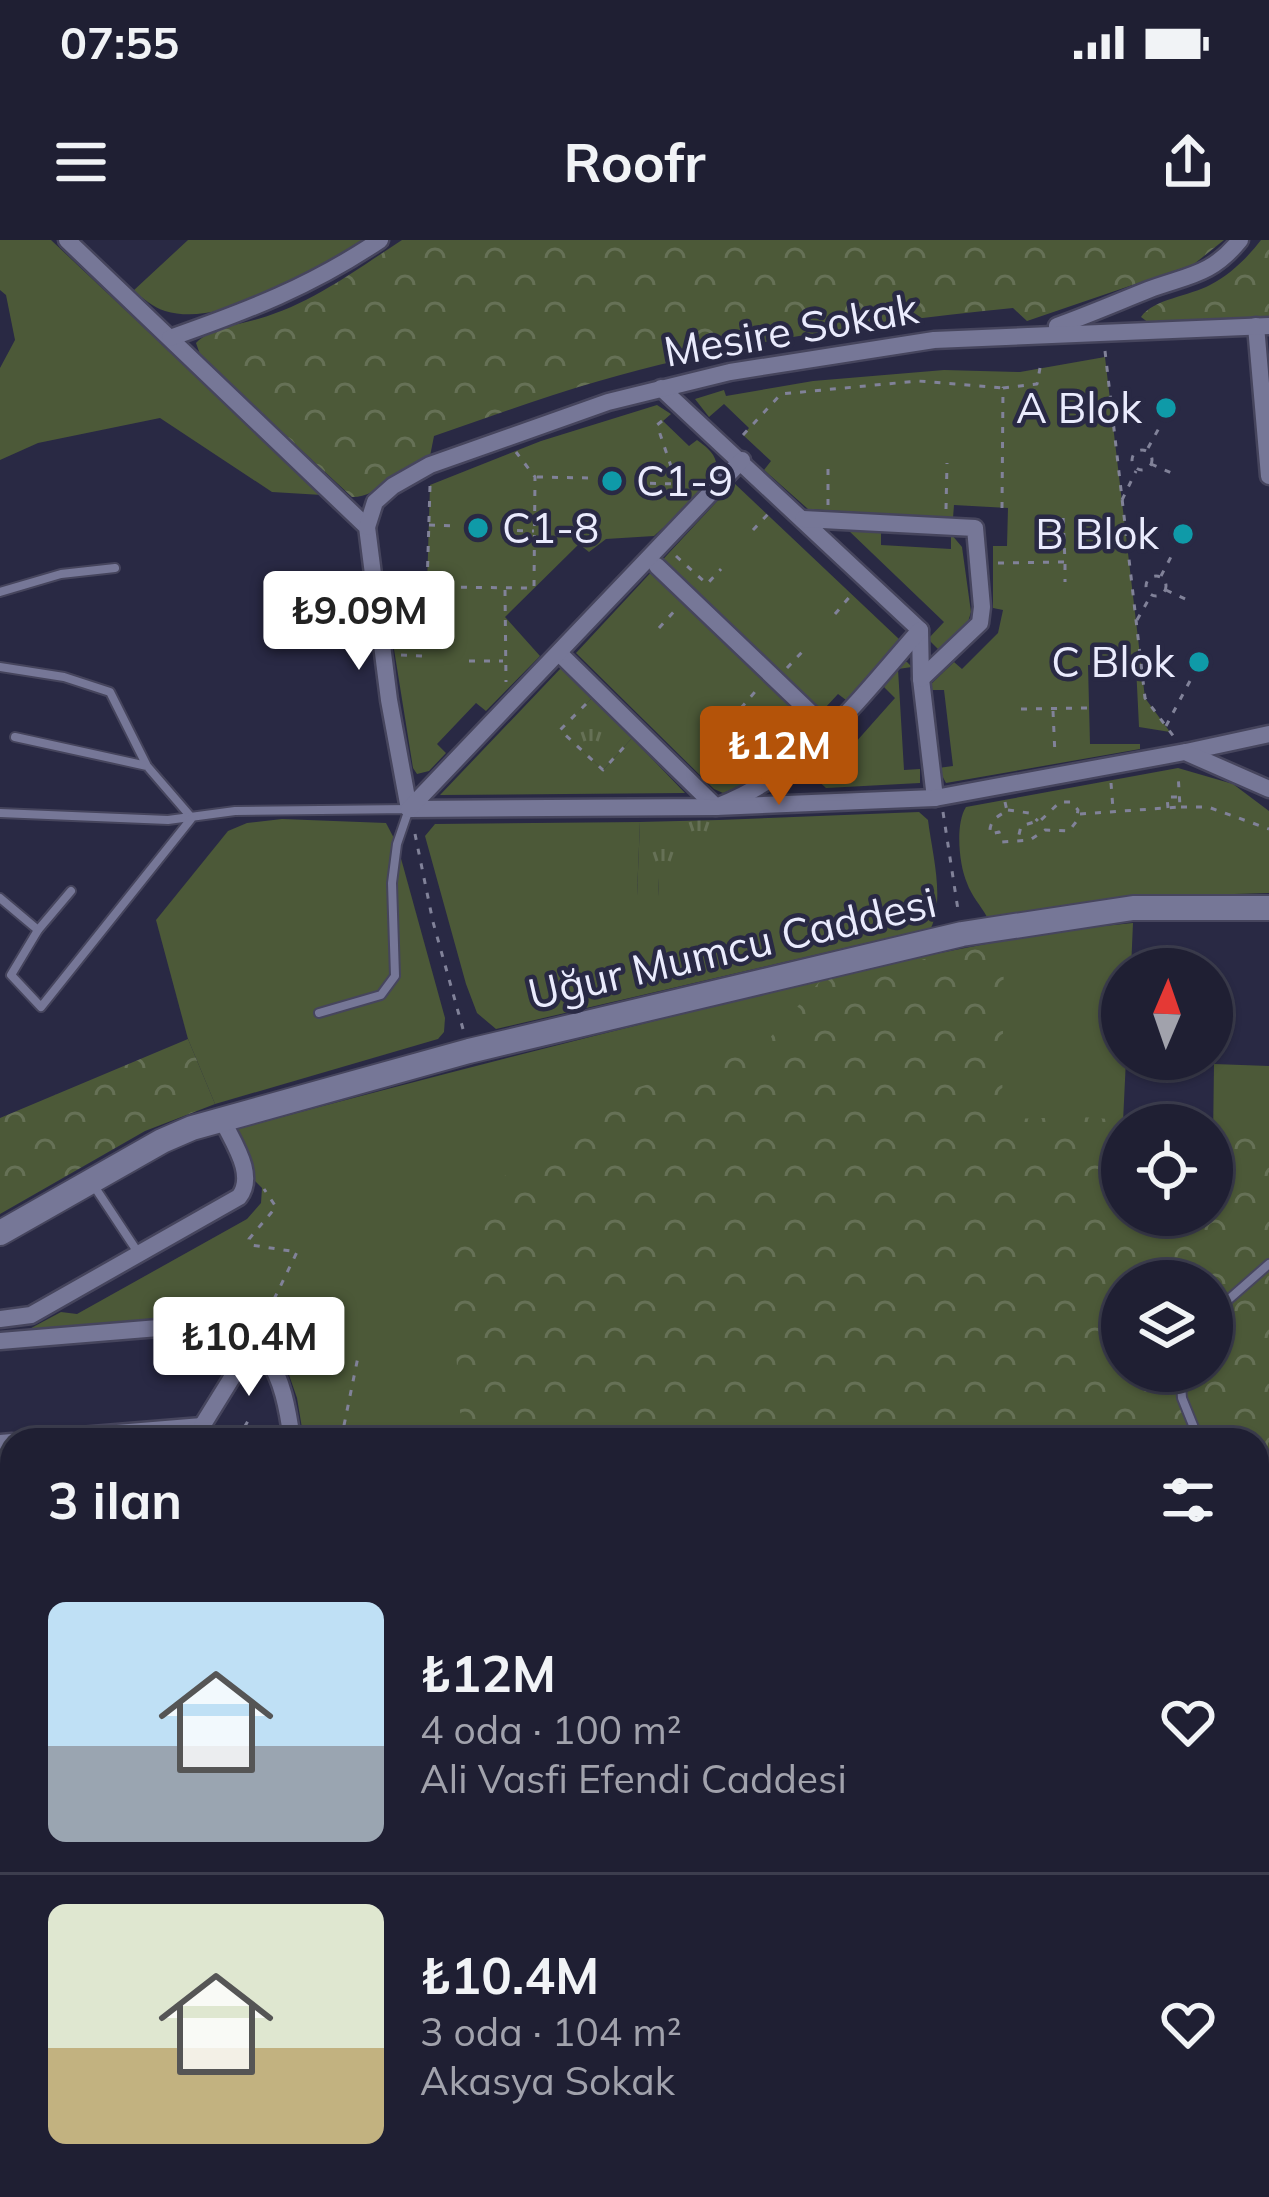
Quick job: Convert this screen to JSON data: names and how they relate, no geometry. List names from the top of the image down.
{
  "streets": {
    "street": ["Mesire Sokak", "Uğur Mumcu Caddesi"]
  },
  "places": [
    "A Blok",
    "C1-9",
    "C1-8",
    "B Blok",
    "C Blok"
  ],
  "north": "top",
  "page": {
    "status": "07:55",
    "header": "Roofr",
    "price": ["₺9.09M", "₺12M", "₺10.4M"],
    "heading": "3 ilan",
    "list": [
      {
        "name": "₺12M",
        "note": "4 oda · 100 m² · Ali Vasfi Efendi Caddesi"
      },
      {
        "name": "₺10.4M",
        "note": "3 oda · 104 m² · Akasya Sokak"
      }
    ]
  }
}
